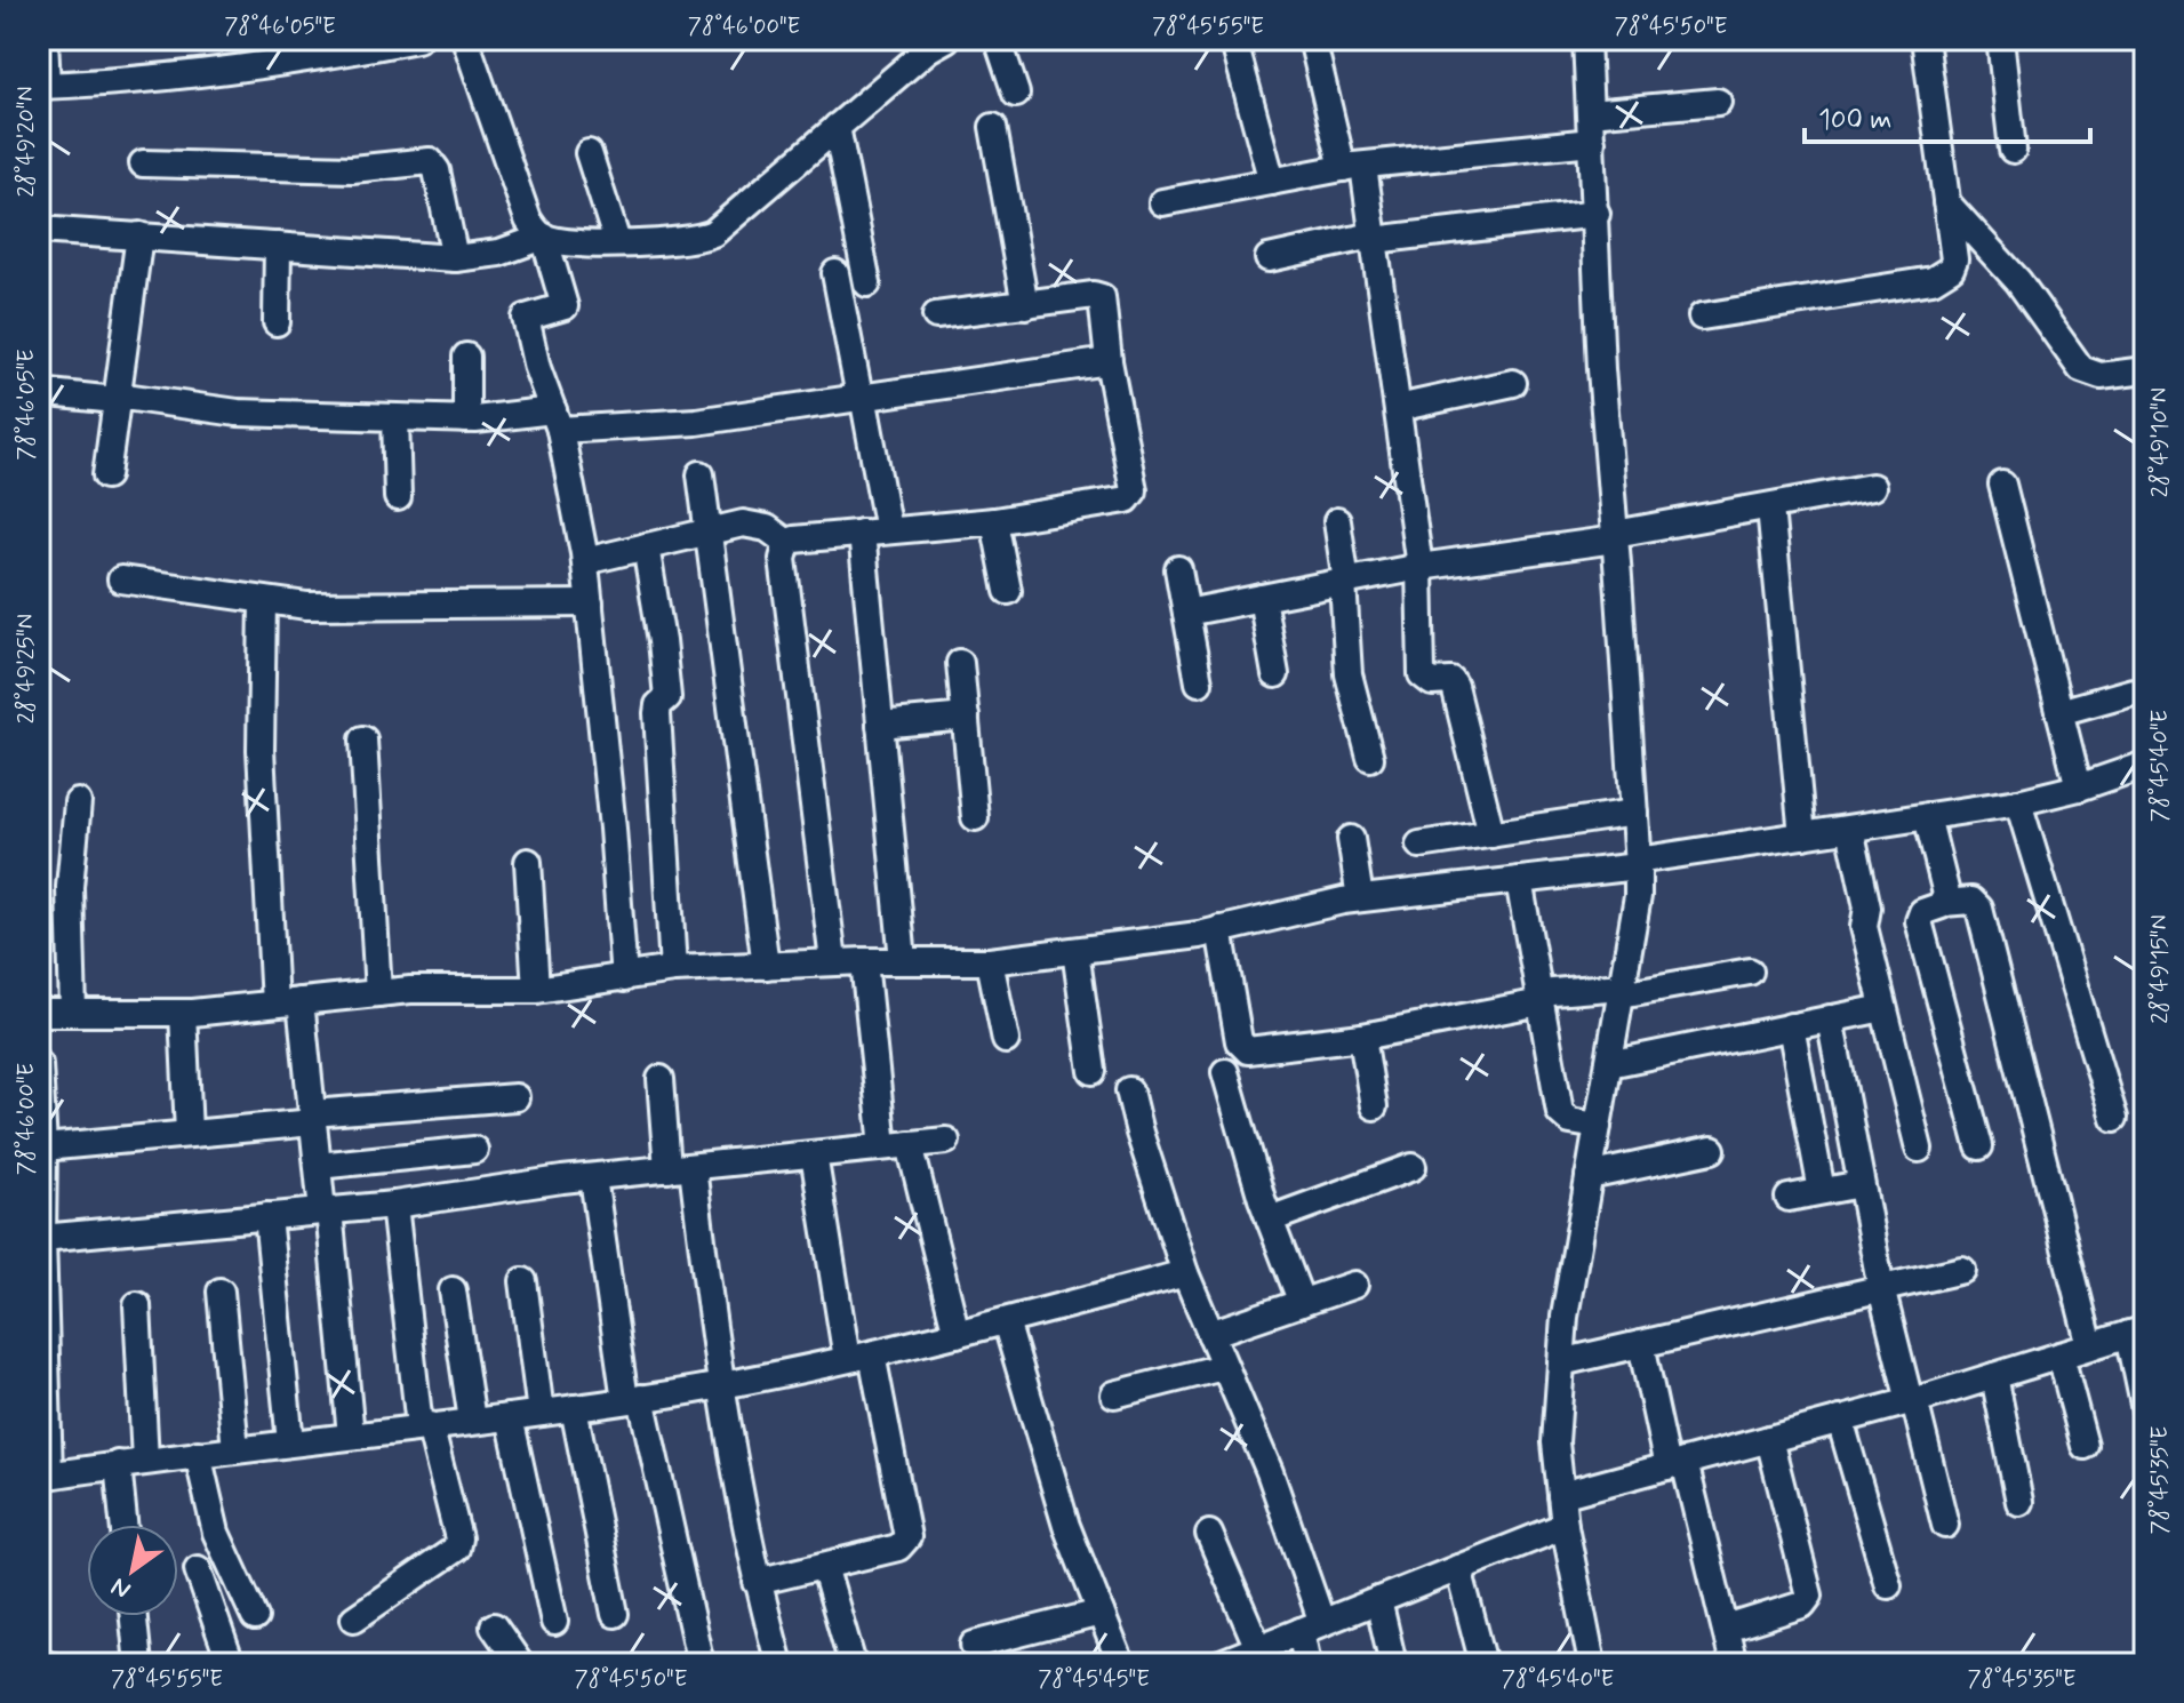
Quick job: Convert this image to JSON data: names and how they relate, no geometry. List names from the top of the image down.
{
  "scale_bar": "100 m",
  "north": "bottom left",
  "coordinates": [
    "78°46'05\"E",
    "78°46'00\"E",
    "78°45'55\"E",
    "78°45'50\"E",
    "28°49'20\"N",
    "28°49'10\"N",
    "28°49'25\"N",
    "78°45'40\"E",
    "28°49'15\"N",
    "78°45'35\"E",
    "78°45'45\"E"
  ]
}
